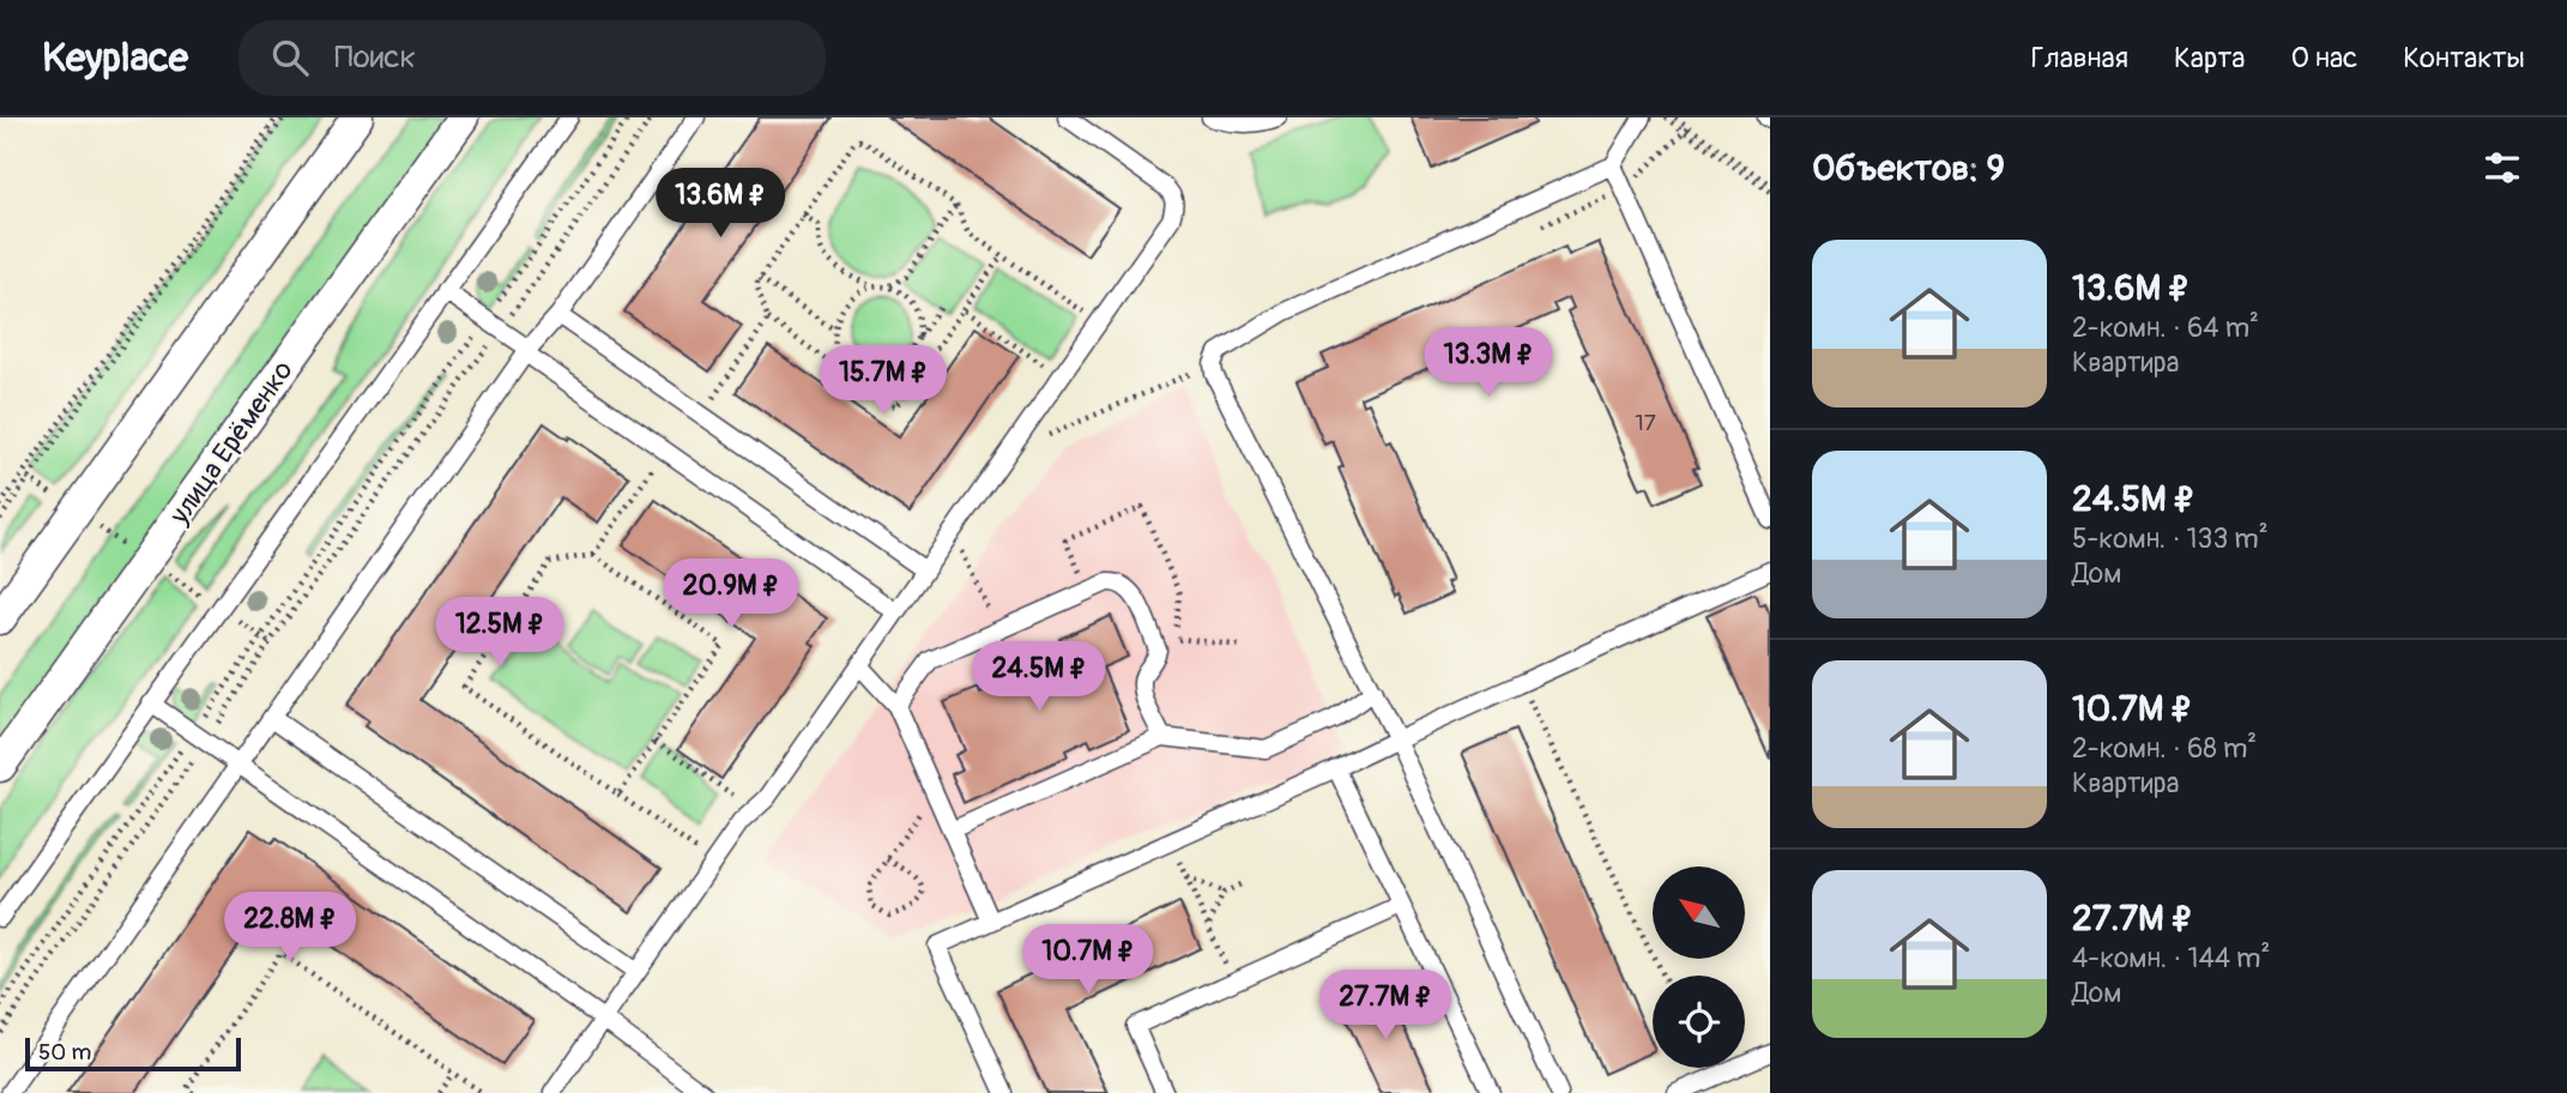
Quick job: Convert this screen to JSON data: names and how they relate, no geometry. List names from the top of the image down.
{
  "streets": {
    "street": ["улица Ерёменко"]
  },
  "house_numbers": ["17"],
  "scale_bar": "50 m",
  "north": "top left",
  "page": {
    "header": "Keyplace",
    "search": "Поиск",
    "nav": [
      "Главная",
      "Карта",
      "О нас",
      "Контакты"
    ],
    "heading": "Объектов: 9",
    "price": [
      "13.6M ₽",
      "13.3M ₽",
      "15.7M ₽",
      "20.9M ₽",
      "12.5M ₽",
      "24.5M ₽",
      "22.8M ₽",
      "10.7M ₽",
      "27.7M ₽"
    ],
    "list": [
      {
        "name": "13.6M ₽",
        "note": "2-комн. · 64 m² · Квартира"
      },
      {
        "name": "24.5M ₽",
        "note": "5-комн. · 133 m² · Дом"
      },
      {
        "name": "10.7M ₽",
        "note": "2-комн. · 68 m² · Квартира"
      },
      {
        "name": "27.7M ₽",
        "note": "4-комн. · 144 m² · Дом"
      }
    ],
    "scale": "50 m"
  }
}
